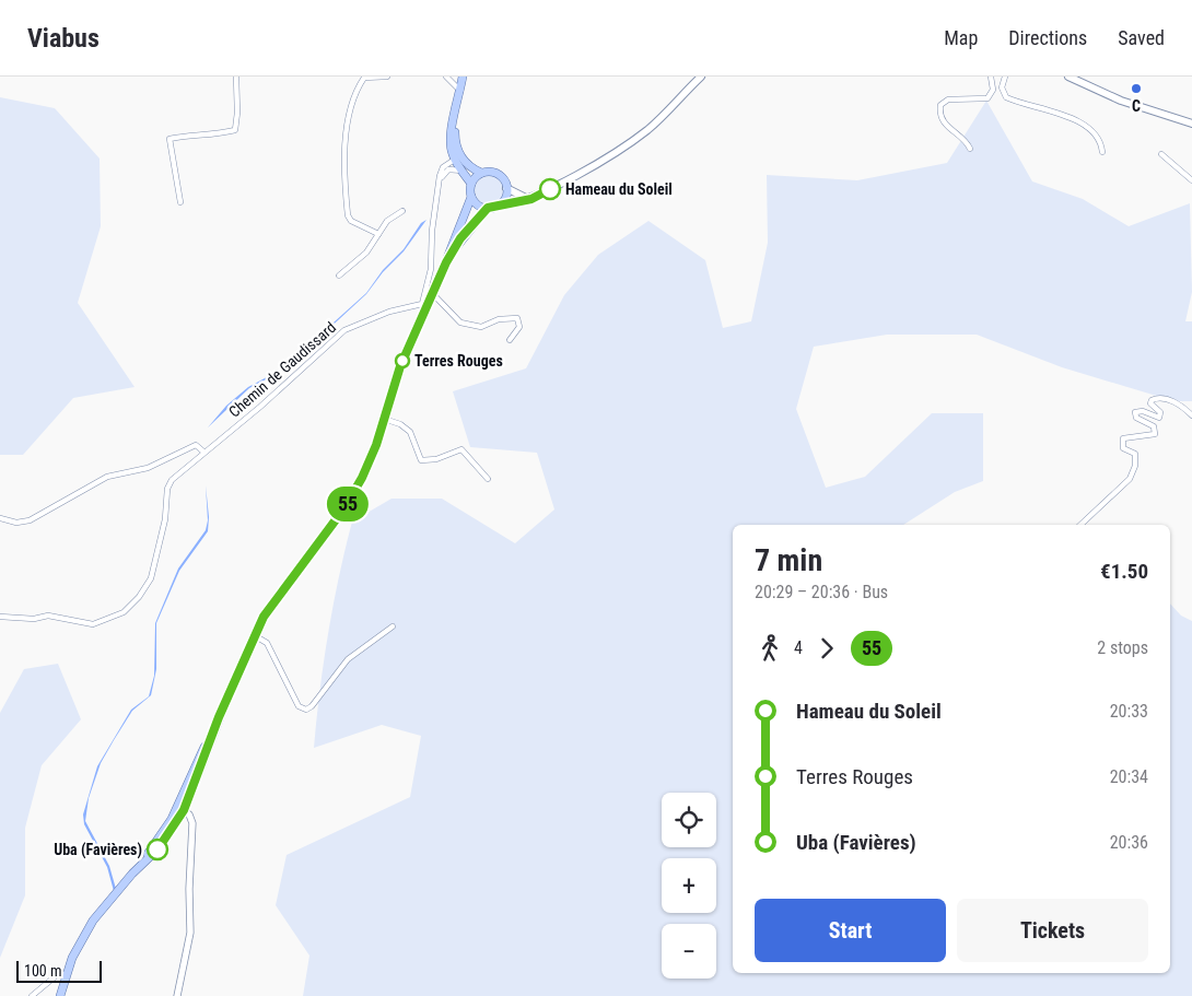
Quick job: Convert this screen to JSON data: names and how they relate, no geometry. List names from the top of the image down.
{
  "streets": {
    "street": ["Chemin de Gaudissard"]
  },
  "places": [
    "C",
    "Hameau du Soleil",
    "Terres Rouges",
    "Uba (Favières)"
  ],
  "lines": ["bus line 55"],
  "scale_bar": "100 m",
  "page": {
    "header": "Viabus",
    "nav": ["Map", "Directions", "Saved"],
    "on_map": "55",
    "heading": ["7 min", "20:29 – 20:36 · Bus", "€1.50"],
    "legs": ["4", "55", "2 stops"],
    "list": [
      {
        "name": "Hameau du Soleil",
        "value": "20:33"
      },
      {
        "name": "Terres Rouges",
        "value": "20:34"
      },
      {
        "name": "Uba (Favières)",
        "value": "20:36"
      }
    ],
    "map_buttons": ["+", "−"],
    "buttons": ["Start", "Tickets"],
    "scale": "100 m"
  }
}
